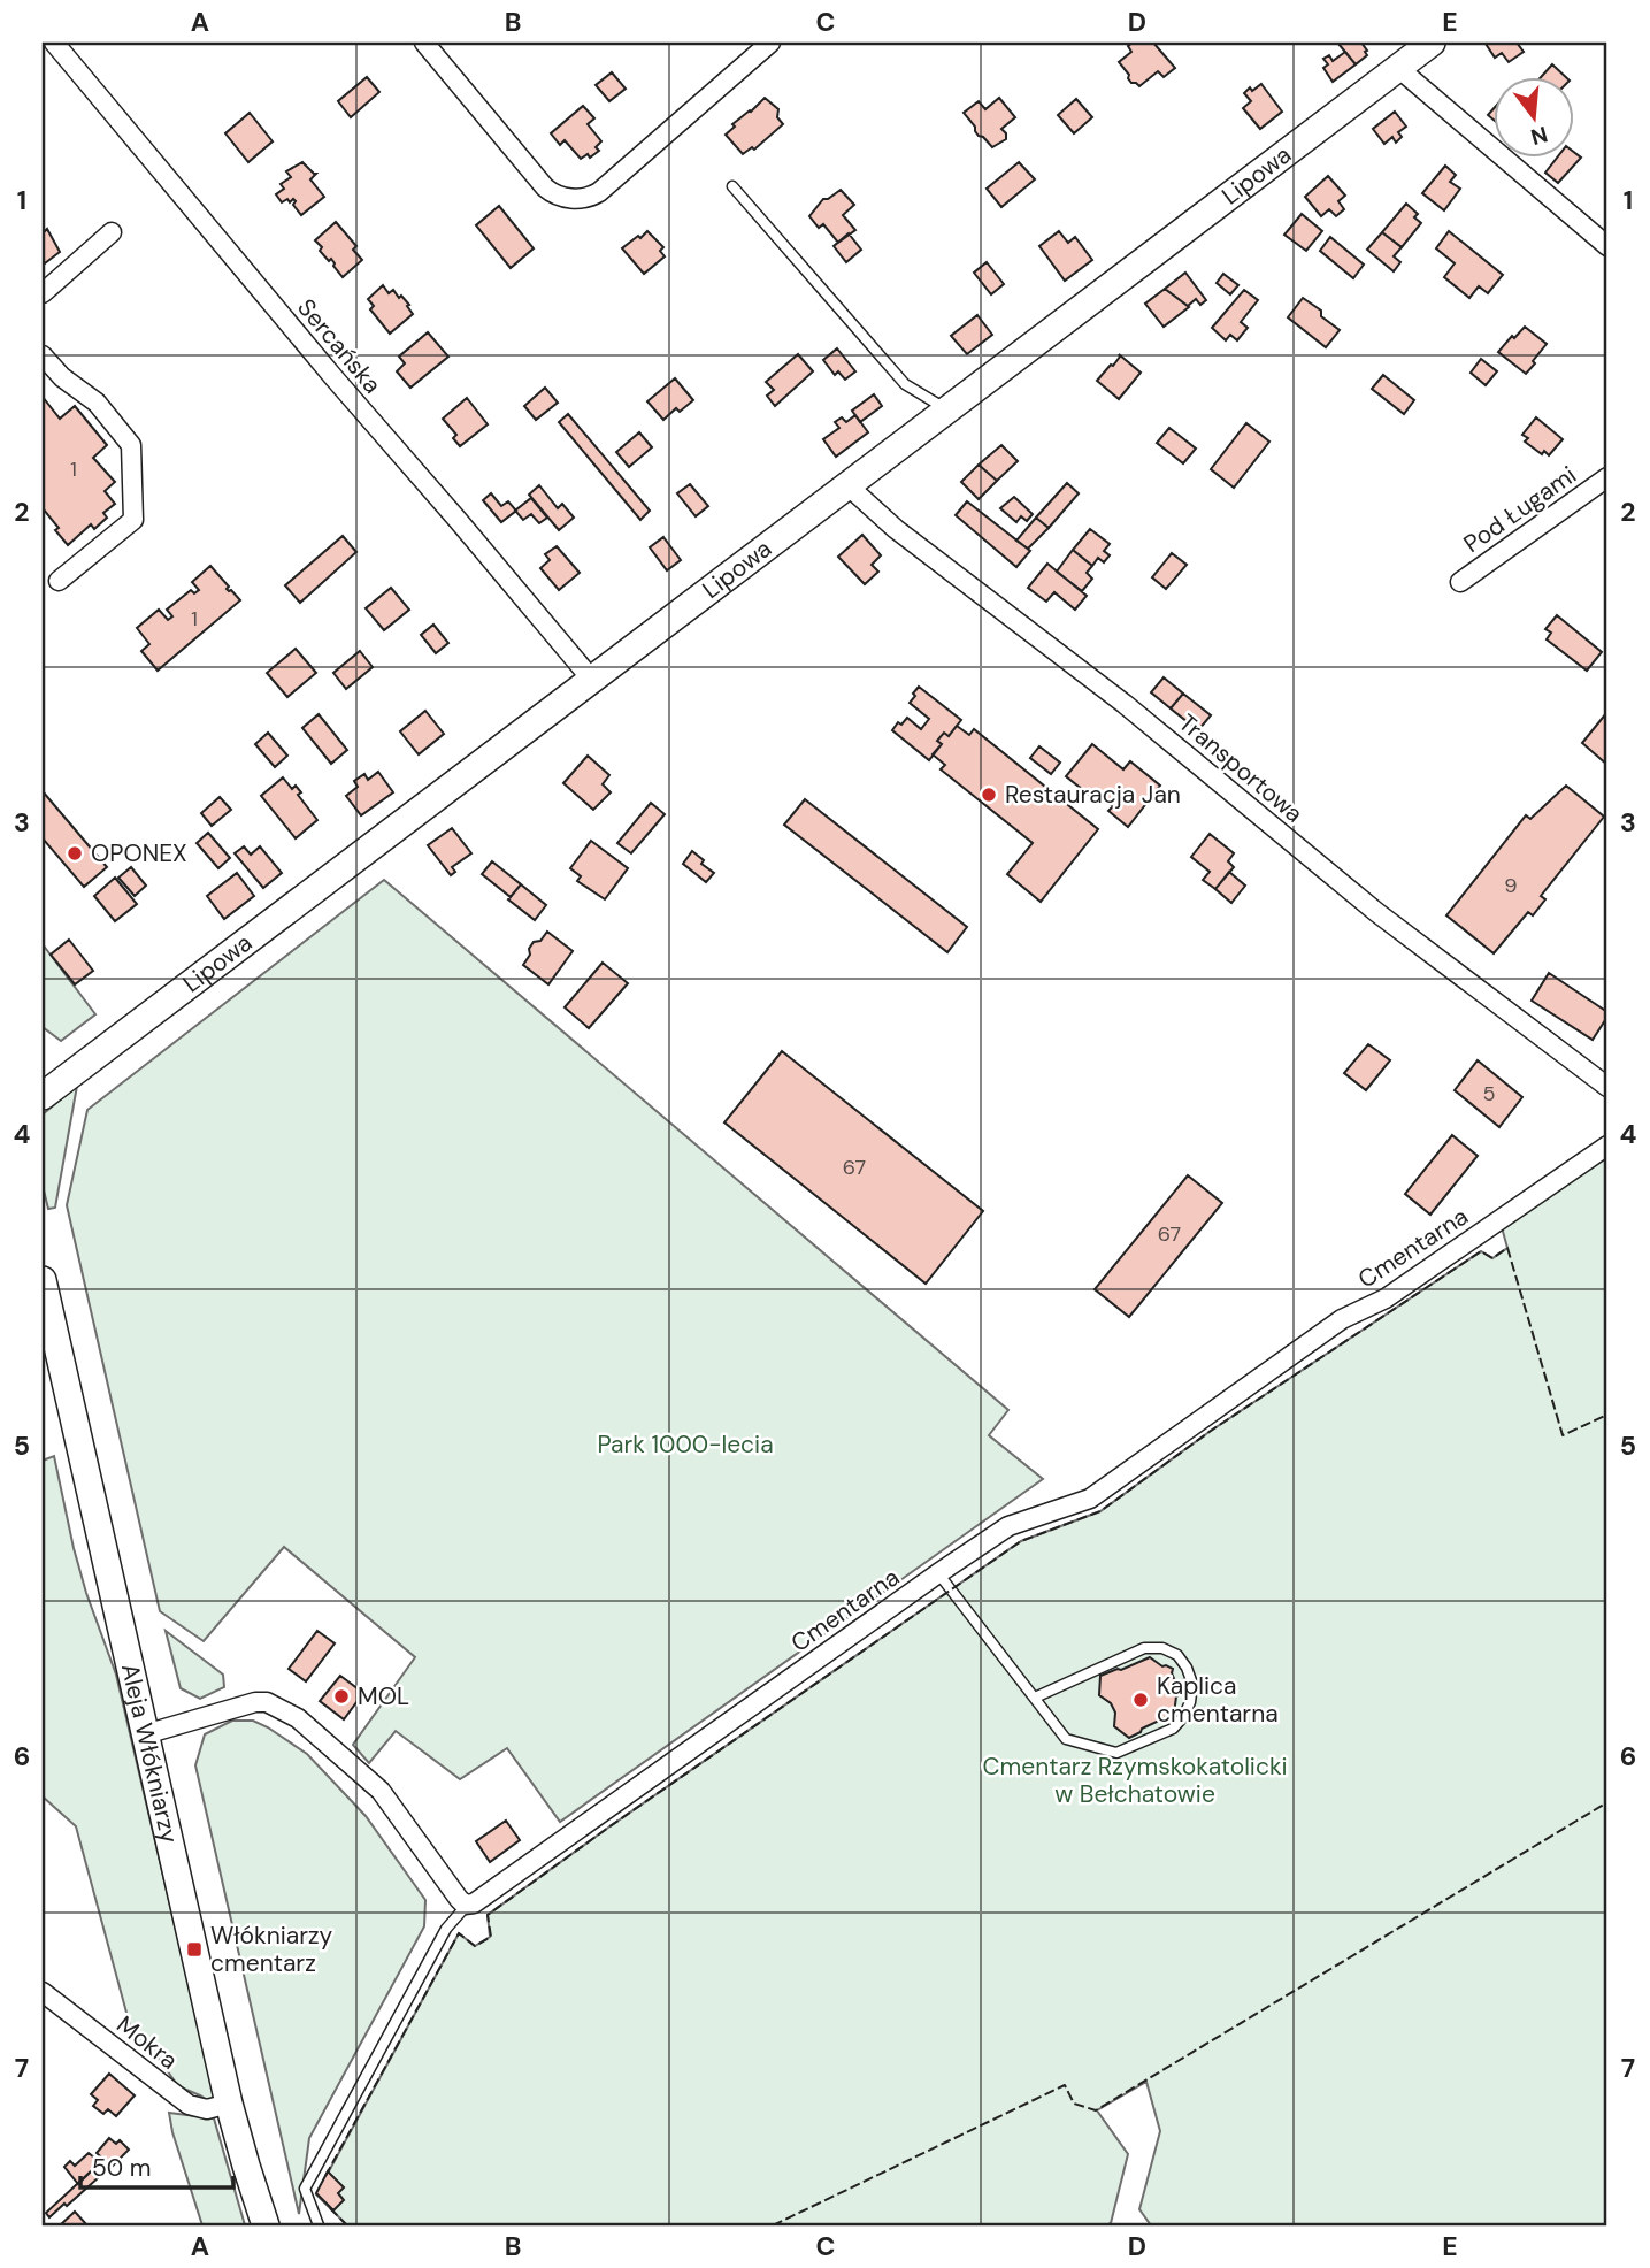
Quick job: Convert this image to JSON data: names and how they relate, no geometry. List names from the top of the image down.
{
  "streets": {
    "main road": ["Lipowa", "Aleja Włókniarzy"],
    "street": [
      "Sercańska",
      "Pod Ługami",
      "Transportowa",
      "Cmentarna",
      "Mokra"
    ]
  },
  "crossings": [
    ["Lipowa", "Sercańska"],
    ["Lipowa", "Transportowa"],
    ["Aleja Włókniarzy", "Mokra"]
  ],
  "parks": ["Park 1000-lecia", "Cmentarz Rzymskokatolicki w Bełchatowie"],
  "places": {
    "other": [
      "Restauracja Jan",
      "OPONEX",
      "MOL",
      "Kaplica cmentarna"
    ],
    "transit": ["Włókniarzy cmentarz"]
  },
  "house_numbers": [
    "1",
    "1",
    "9",
    "5",
    "67",
    "67"
  ],
  "scale_bar": "50 m",
  "north": "bottom",
  "grid": {
    "columns": [
      "A",
      "B",
      "C",
      "D",
      "E"
    ],
    "rows": [
      "1",
      "2",
      "3",
      "4",
      "5",
      "6",
      "7"
    ]
  }
}
